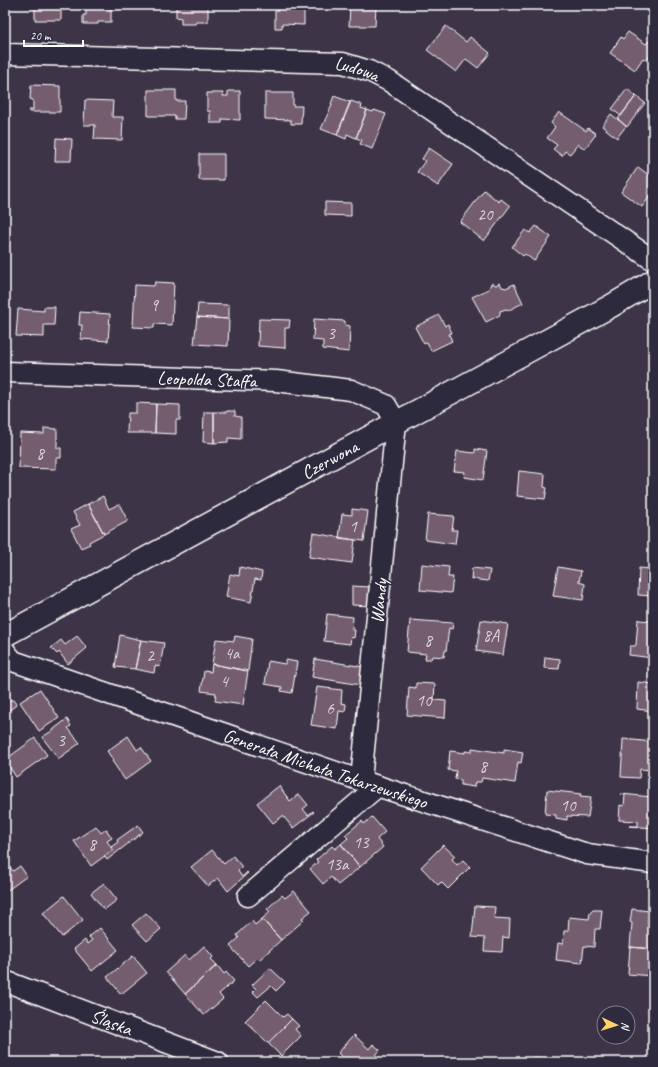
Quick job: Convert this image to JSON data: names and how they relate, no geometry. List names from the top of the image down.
{
  "streets": {
    "main road": ["Czerwona"],
    "street": [
      "Ludowa",
      "Leopolda Staffa",
      "Wandy",
      "Generała Michała Tokarzewskiego",
      "Śląska"
    ]
  },
  "crossings": [
    ["Leopolda Staffa", "Czerwona"],
    ["Leopolda Staffa", "Wandy"],
    ["Czerwona", "Wandy"],
    ["Wandy", "Generała Michała Tokarzewskiego"]
  ],
  "house_numbers": [
    "20",
    "9",
    "3",
    "8",
    "1",
    "8A",
    "8",
    "4a",
    "2",
    "4",
    "10",
    "6",
    "3",
    "8",
    "10",
    "13",
    "8",
    "13a"
  ],
  "scale_bar": "20 m",
  "north": "right"
}
